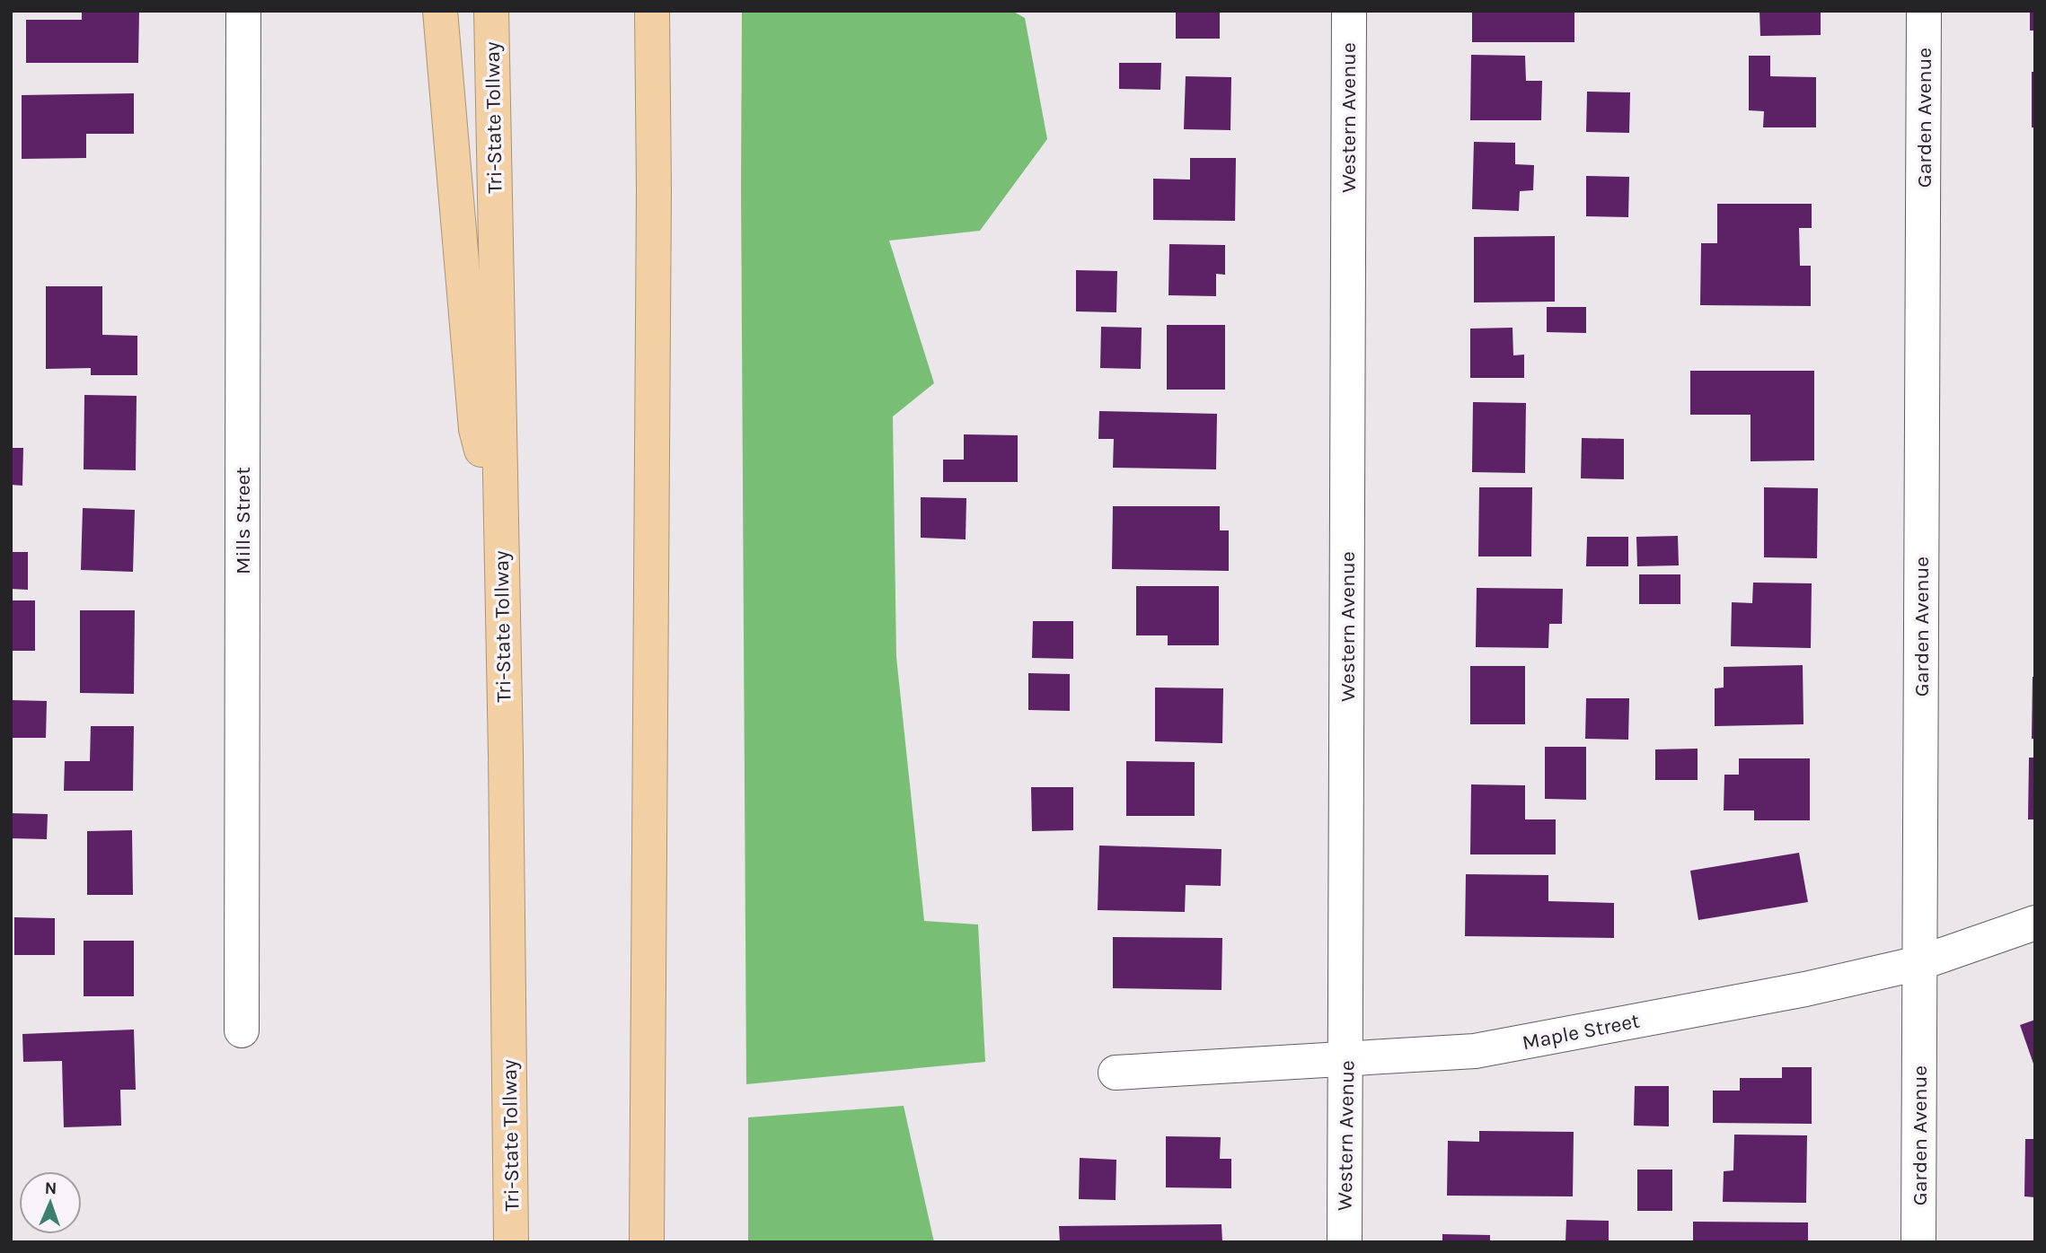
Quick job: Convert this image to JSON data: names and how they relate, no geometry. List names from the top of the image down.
{
  "streets": {
    "highway": ["Tri-State Tollway"],
    "street": [
      "Western Avenue",
      "Garden Avenue",
      "Mills Street",
      "Maple Street"
    ]
  },
  "crossings": [
    ["Western Avenue", "Maple Street"],
    ["Garden Avenue", "Maple Street"]
  ],
  "north": "top"
}
